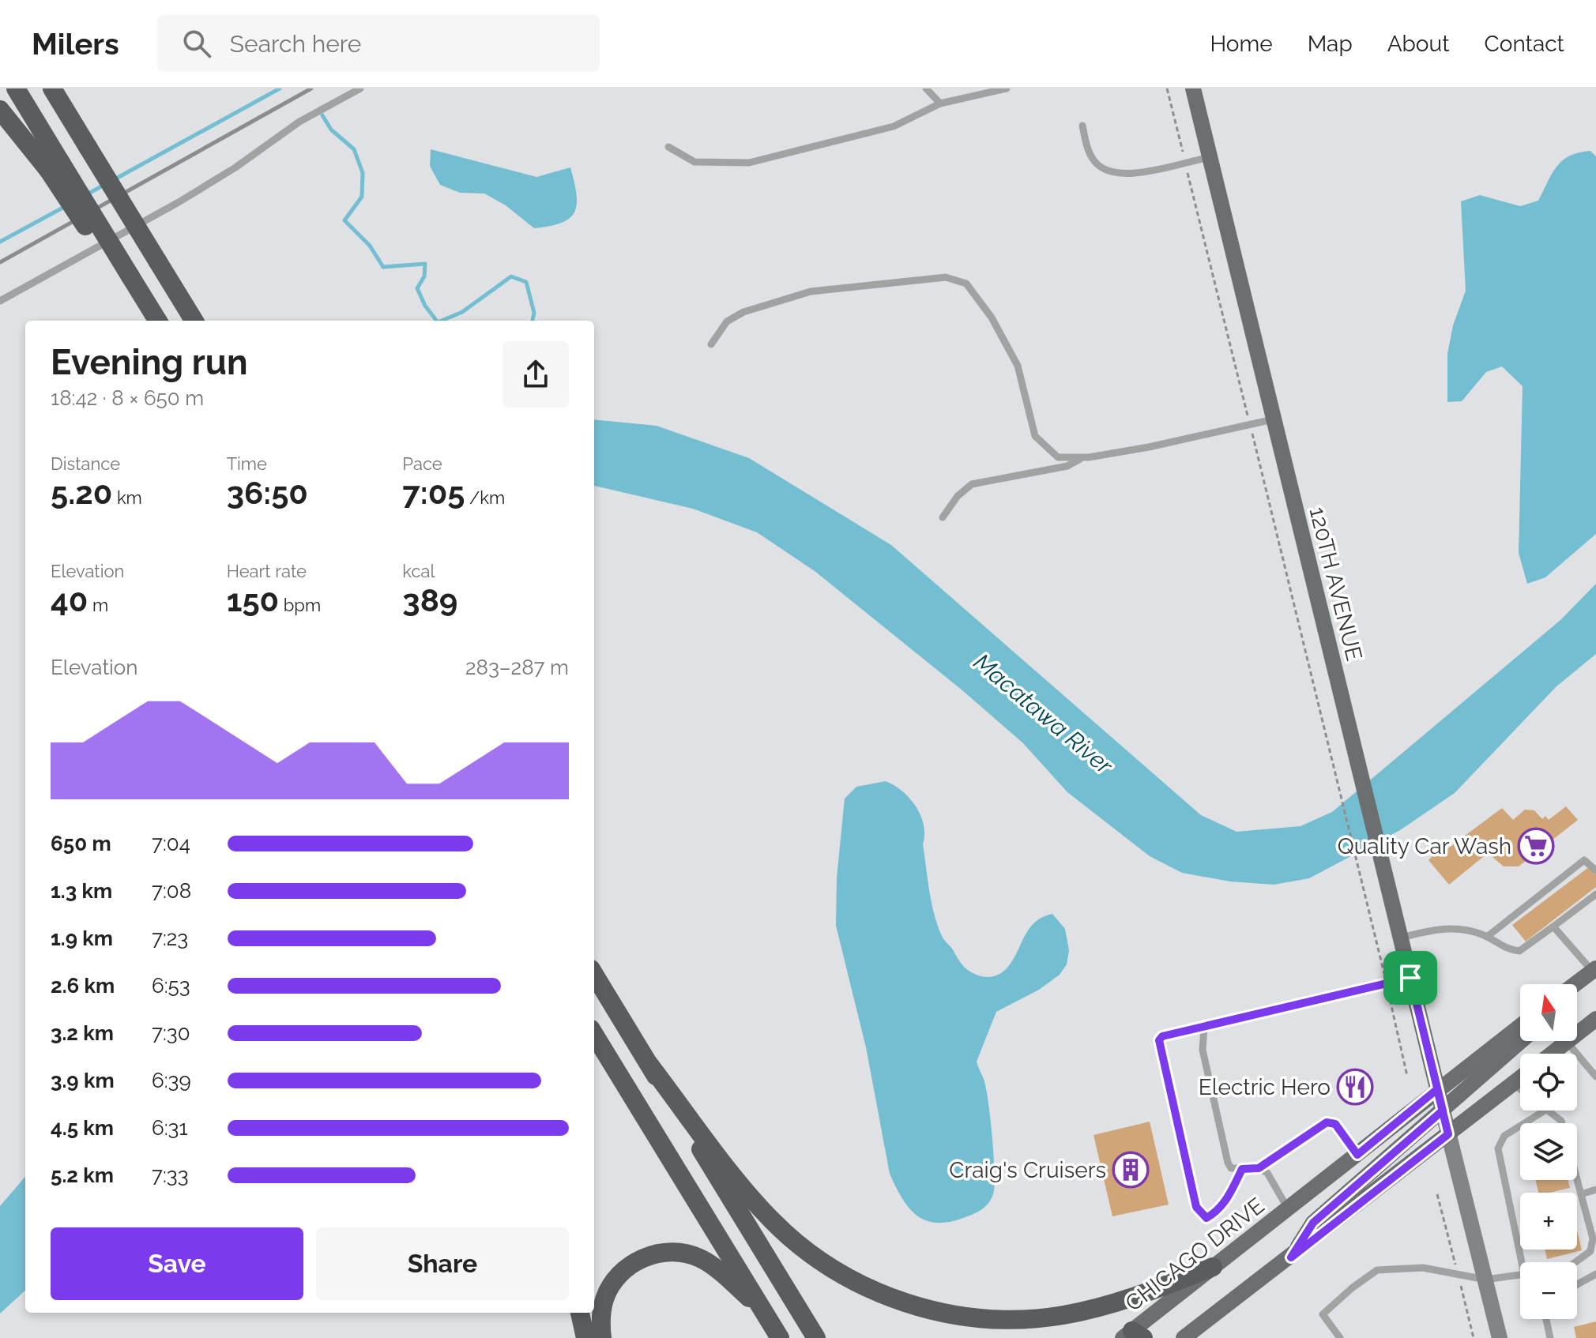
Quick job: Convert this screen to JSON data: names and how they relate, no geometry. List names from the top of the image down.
{
  "streets": {
    "main road": ["120TH AVENUE", "CHICAGO DRIVE"]
  },
  "crossings": [
    ["120TH AVENUE", "CHICAGO DRIVE"]
  ],
  "water": ["Macatawa River"],
  "places": {
    "supermarket": ["Quality Car Wash"],
    "restaurant": ["Electric Hero"],
    "building": ["Craig's Cruisers"]
  },
  "north": "top",
  "page": {
    "header": "Milers",
    "search": "Search here",
    "nav": [
      "Home",
      "Map",
      "About",
      "Contact"
    ],
    "heading": ["Evening run", "18:42 · 8 × 650 m"],
    "stats": [
      ["Distance", "5.20 km"],
      ["Time", "36:50"],
      ["Pace", "7:05 /km"],
      ["Elevation", "40 m"],
      ["Heart rate", "150 bpm"],
      ["kcal", "389"]
    ],
    "chart": ["Elevation", "283–287 m"],
    "list": [
      {
        "name": "650 m",
        "note": "7:04"
      },
      {
        "name": "1.3 km",
        "note": "7:08"
      },
      {
        "name": "1.9 km",
        "note": "7:23"
      },
      {
        "name": "2.6 km",
        "note": "6:53"
      },
      {
        "name": "3.2 km",
        "note": "7:30"
      },
      {
        "name": "3.9 km",
        "note": "6:39"
      },
      {
        "name": "4.5 km",
        "note": "6:31"
      },
      {
        "name": "5.2 km",
        "note": "7:33"
      }
    ],
    "map_buttons": ["+", "−"],
    "buttons": ["Save", "Share"]
  }
}
